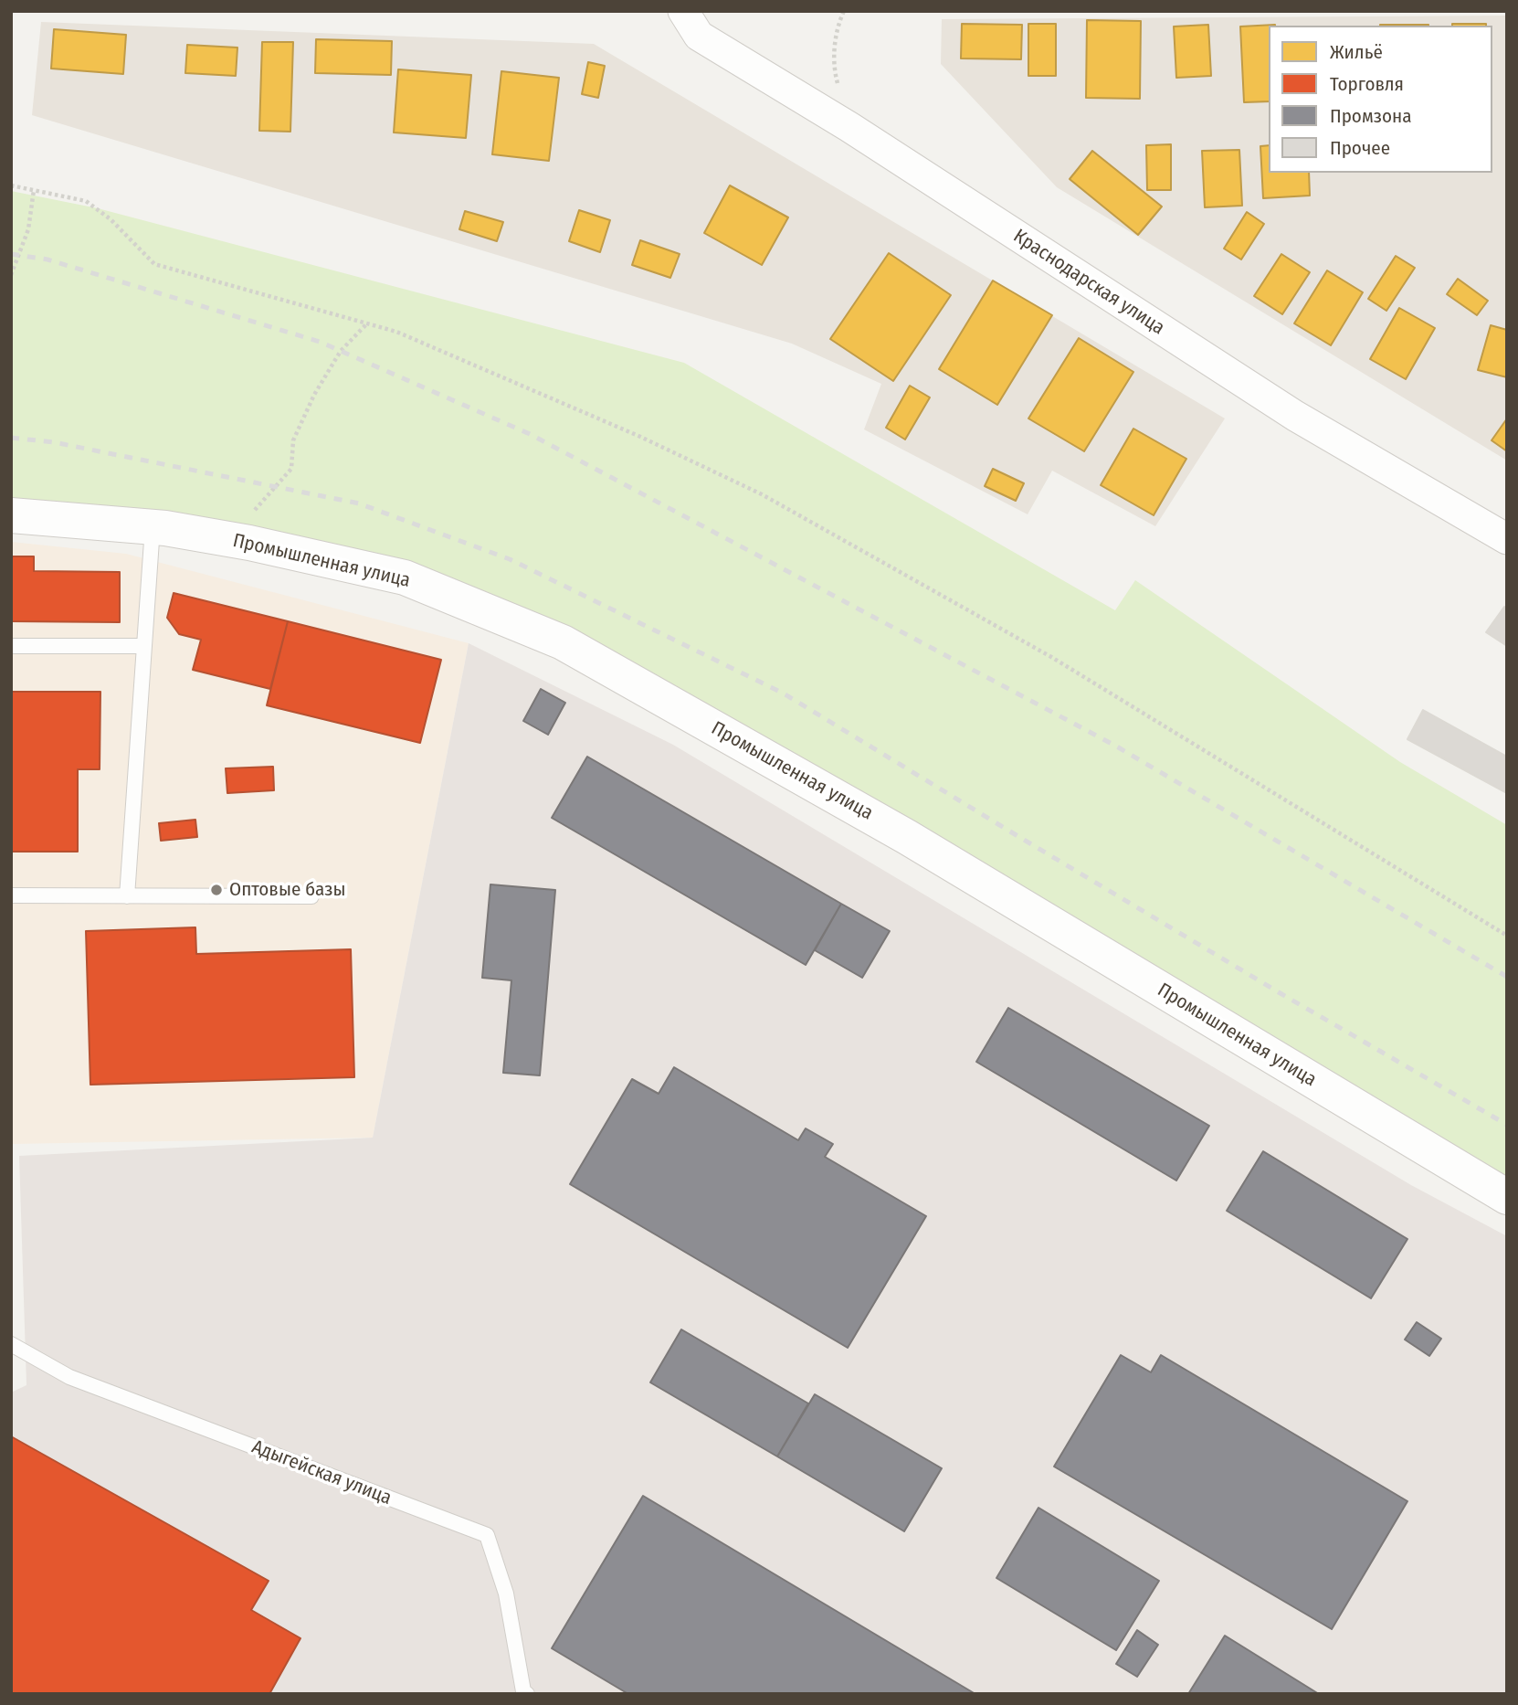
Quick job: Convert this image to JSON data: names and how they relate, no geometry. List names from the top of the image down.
{
  "streets": {
    "street": ["Краснодарская улица", "Промышленная улица"],
    "lane": ["Адыгейская улица"]
  },
  "places": ["Оптовые базы"],
  "legend": [
    "Жильё",
    "Торговля",
    "Промзона",
    "Прочее"
  ]
}
